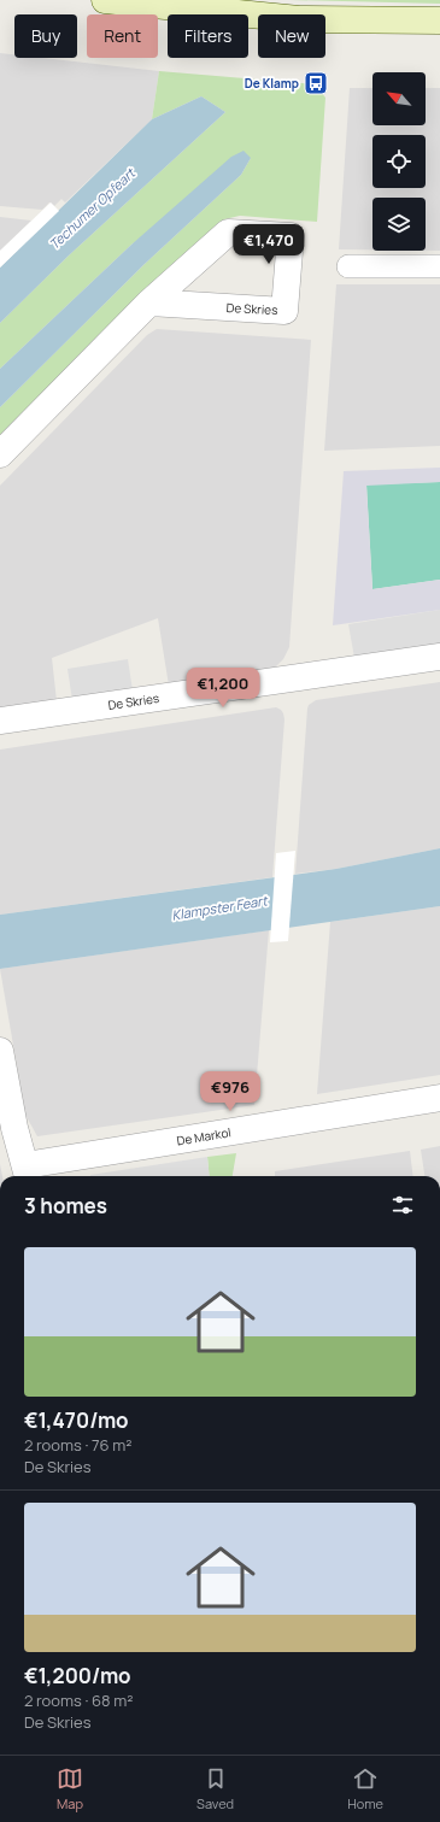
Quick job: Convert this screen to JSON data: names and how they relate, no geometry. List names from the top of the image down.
{
  "streets": {
    "street": ["De Skries", "De Markol"]
  },
  "water": ["Techumer Opfeart", "Klampster Feart"],
  "places": {
    "bus stop": ["De Klamp"]
  },
  "north": "top left",
  "page": {
    "chip": [
      "Buy",
      "Rent",
      "Filters",
      "New"
    ],
    "price": ["€1,470", "€1,200", "€976"],
    "heading": "3 homes",
    "list": [
      {
        "name": "€1,470/mo",
        "note": "2 rooms · 76 m² · De Skries"
      },
      {
        "name": "€1,200/mo",
        "note": "2 rooms · 68 m² · De Skries"
      }
    ],
    "tabs": ["Map", "Saved", "Home"]
  }
}
